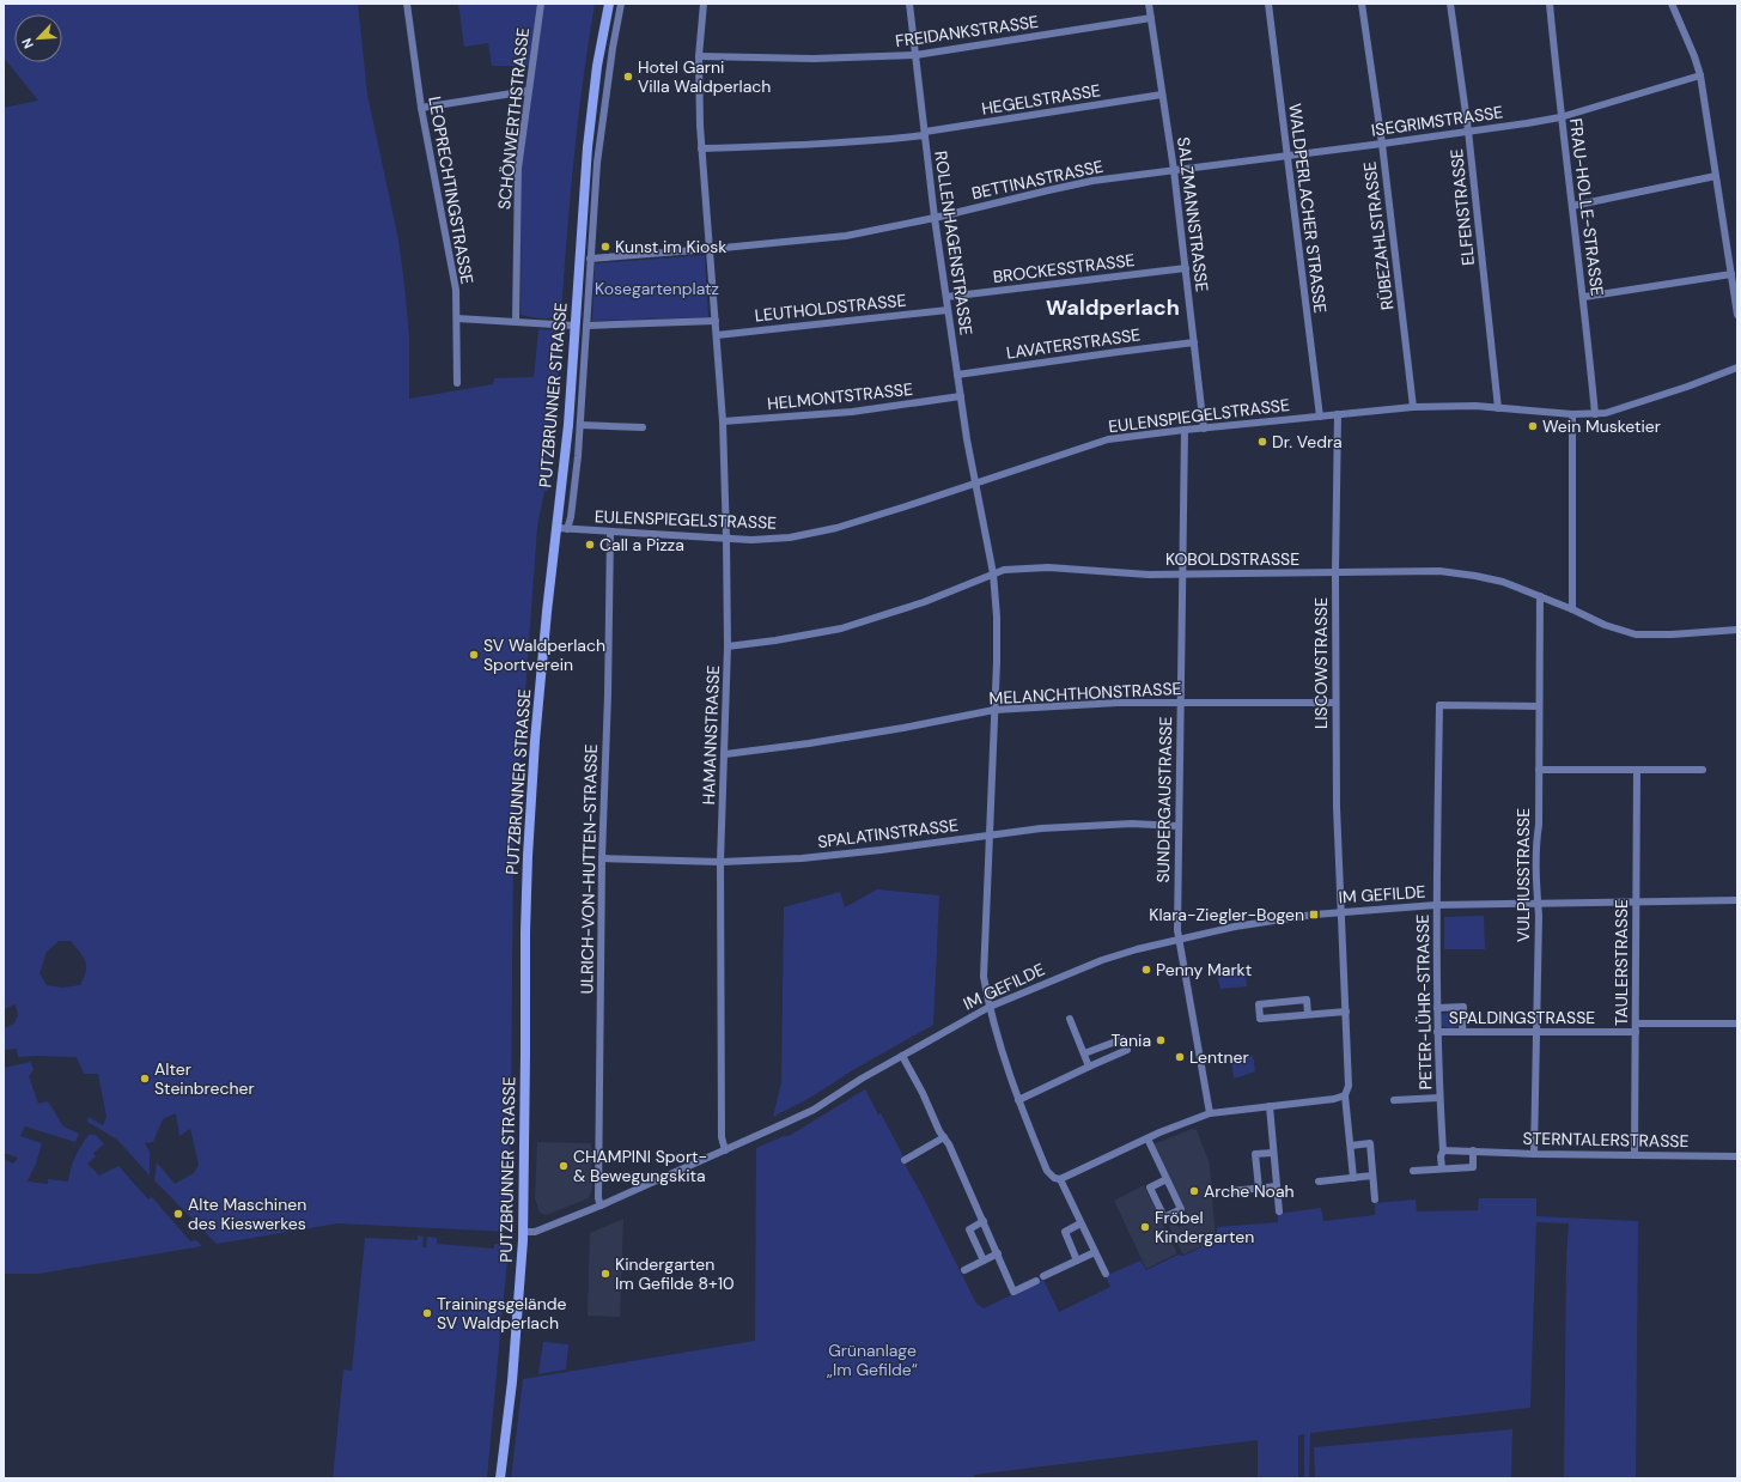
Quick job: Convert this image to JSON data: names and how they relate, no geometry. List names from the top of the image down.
{
  "streets": {
    "main road": ["PUTZBRUNNER STRASSE"],
    "street": [
      "FREIDANKSTRASSE",
      "HEGELSTRASSE",
      "SCHÖNWERTHSTRASSE",
      "ISEGRIMSTRASSE",
      "BETTINASTRASSE",
      "LEOPRECHTINGSTRASSE",
      "ELFENSTRASSE",
      "FRAU-HOLLE-STRASSE",
      "WALDPERLACHER STRASSE",
      "SALZMANNSTRASSE",
      "RÜBEZAHLSTRASSE",
      "ROLLENHAGENSTRASSE",
      "BROCKESSTRASSE",
      "LEUTHOLDSTRASSE",
      "LAVATERSTRASSE",
      "HELMONTSTRASSE",
      "EULENSPIEGELSTRASSE",
      "KOBOLDSTRASSE",
      "LISCOWSTRASSE",
      "MELANCHTHONSTRASSE",
      "HAMANNSTRASSE",
      "SUNDERGAUSTRASSE",
      "SPALATINSTRASSE",
      "ULRICH-VON-HUTTEN-STRASSE",
      "VULPIUSSTRASSE",
      "IM GEFILDE",
      "TAULERSTRASSE",
      "PETER-LÜHR-STRASSE",
      "SPALDINGSTRASSE",
      "STERNTALERSTRASSE"
    ]
  },
  "crossings": [
    ["FREIDANKSTRASSE", "SALZMANNSTRASSE"],
    ["FREIDANKSTRASSE", "ROLLENHAGENSTRASSE"],
    ["HEGELSTRASSE", "SALZMANNSTRASSE"],
    ["HEGELSTRASSE", "ROLLENHAGENSTRASSE"],
    ["ISEGRIMSTRASSE", "BETTINASTRASSE"],
    ["ISEGRIMSTRASSE", "ELFENSTRASSE"],
    ["ISEGRIMSTRASSE", "FRAU-HOLLE-STRASSE"],
    ["ISEGRIMSTRASSE", "WALDPERLACHER STRASSE"],
    ["ISEGRIMSTRASSE", "SALZMANNSTRASSE"],
    ["ISEGRIMSTRASSE", "RÜBEZAHLSTRASSE"],
    ["BETTINASTRASSE", "SALZMANNSTRASSE"],
    ["BETTINASTRASSE", "ROLLENHAGENSTRASSE"],
    ["ELFENSTRASSE", "EULENSPIEGELSTRASSE"],
    ["FRAU-HOLLE-STRASSE", "EULENSPIEGELSTRASSE"],
    ["WALDPERLACHER STRASSE", "EULENSPIEGELSTRASSE"],
    ["SALZMANNSTRASSE", "BROCKESSTRASSE"],
    ["SALZMANNSTRASSE", "LAVATERSTRASSE"],
    ["SALZMANNSTRASSE", "EULENSPIEGELSTRASSE"],
    ["RÜBEZAHLSTRASSE", "EULENSPIEGELSTRASSE"],
    ["ROLLENHAGENSTRASSE", "BROCKESSTRASSE"],
    ["ROLLENHAGENSTRASSE", "LEUTHOLDSTRASSE"],
    ["ROLLENHAGENSTRASSE", "LAVATERSTRASSE"],
    ["ROLLENHAGENSTRASSE", "HELMONTSTRASSE"],
    ["ROLLENHAGENSTRASSE", "EULENSPIEGELSTRASSE"],
    ["ROLLENHAGENSTRASSE", "KOBOLDSTRASSE"],
    ["ROLLENHAGENSTRASSE", "MELANCHTHONSTRASSE"],
    ["ROLLENHAGENSTRASSE", "SPALATINSTRASSE"],
    ["ROLLENHAGENSTRASSE", "IM GEFILDE"],
    ["LEUTHOLDSTRASSE", "HAMANNSTRASSE"],
    ["PUTZBRUNNER STRASSE", "EULENSPIEGELSTRASSE"],
    ["PUTZBRUNNER STRASSE", "IM GEFILDE"],
    ["HELMONTSTRASSE", "HAMANNSTRASSE"],
    ["EULENSPIEGELSTRASSE", "LISCOWSTRASSE"],
    ["EULENSPIEGELSTRASSE", "HAMANNSTRASSE"],
    ["EULENSPIEGELSTRASSE", "SUNDERGAUSTRASSE"],
    ["EULENSPIEGELSTRASSE", "ULRICH-VON-HUTTEN-STRASSE"],
    ["KOBOLDSTRASSE", "LISCOWSTRASSE"],
    ["KOBOLDSTRASSE", "HAMANNSTRASSE"],
    ["KOBOLDSTRASSE", "SUNDERGAUSTRASSE"],
    ["KOBOLDSTRASSE", "VULPIUSSTRASSE"],
    ["LISCOWSTRASSE", "MELANCHTHONSTRASSE"],
    ["LISCOWSTRASSE", "IM GEFILDE"],
    ["MELANCHTHONSTRASSE", "HAMANNSTRASSE"],
    ["MELANCHTHONSTRASSE", "SUNDERGAUSTRASSE"],
    ["HAMANNSTRASSE", "SPALATINSTRASSE"],
    ["HAMANNSTRASSE", "IM GEFILDE"],
    ["SUNDERGAUSTRASSE", "SPALATINSTRASSE"],
    ["SUNDERGAUSTRASSE", "IM GEFILDE"],
    ["SPALATINSTRASSE", "ULRICH-VON-HUTTEN-STRASSE"],
    ["ULRICH-VON-HUTTEN-STRASSE", "IM GEFILDE"],
    ["VULPIUSSTRASSE", "IM GEFILDE"],
    ["VULPIUSSTRASSE", "PETER-LÜHR-STRASSE"],
    ["VULPIUSSTRASSE", "SPALDINGSTRASSE"],
    ["VULPIUSSTRASSE", "STERNTALERSTRASSE"],
    ["IM GEFILDE", "TAULERSTRASSE"],
    ["IM GEFILDE", "PETER-LÜHR-STRASSE"],
    ["TAULERSTRASSE", "SPALDINGSTRASSE"],
    ["TAULERSTRASSE", "STERNTALERSTRASSE"],
    ["PETER-LÜHR-STRASSE", "SPALDINGSTRASSE"],
    ["PETER-LÜHR-STRASSE", "STERNTALERSTRASSE"]
  ],
  "districts": ["Waldperlach"],
  "parks": ["Kosegartenplatz", "Grünanlage „Im Gefilde“"],
  "places": {
    "other": [
      "Hotel Garni Villa Waldperlach",
      "Kunst im Kiosk",
      "Wein Musketier",
      "Dr. Vedra",
      "Call a Pizza",
      "SV Waldperlach Sportverein",
      "Penny Markt",
      "Tania",
      "Lentner",
      "Alter Steinbrecher",
      "CHAMPINI Sport- & Bewegungskita",
      "Arche Noah",
      "Alte Maschinen des Kieswerkes",
      "Fröbel Kindergarten",
      "Kindergarten Im Gefilde 8+10",
      "Trainingsgelände SV Waldperlach"
    ],
    "transit": ["Klara-Ziegler-Bogen"]
  },
  "north": "bottom left"
}
